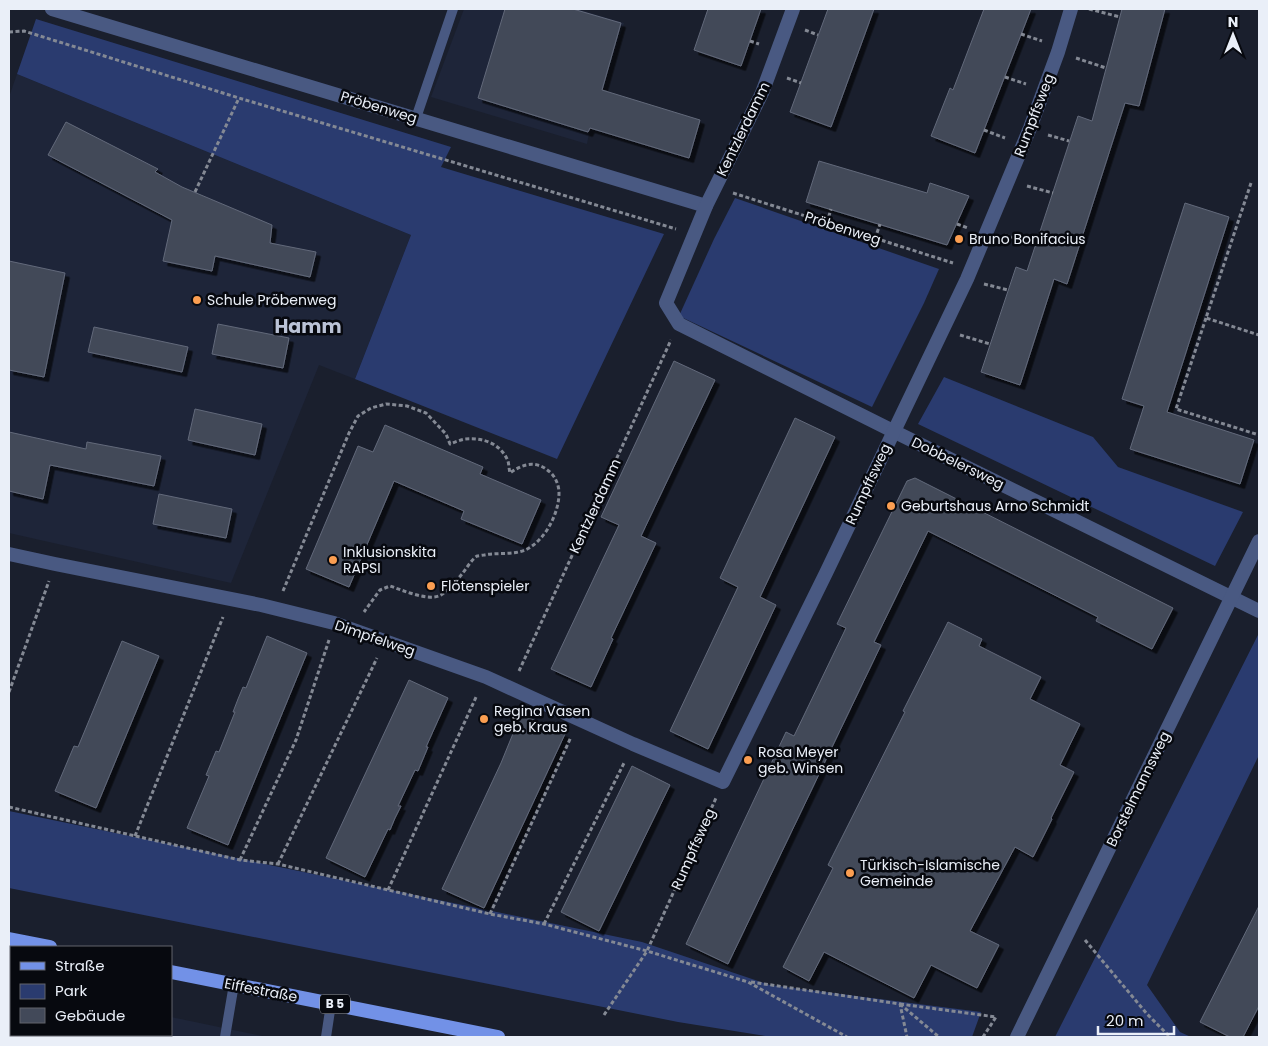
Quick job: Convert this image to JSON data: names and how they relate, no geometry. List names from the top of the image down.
{
  "streets": {
    "main road": ["Eiffestraße", "B 5"],
    "street": [
      "Pröbenweg",
      "Rumpffsweg",
      "Kentzlerdamm",
      "Dobbelersweg",
      "Dimpfelweg",
      "Borstelmannsweg"
    ]
  },
  "crossings": [
    ["Pröbenweg", "Rumpffsweg"],
    ["Pröbenweg", "Kentzlerdamm"],
    ["Rumpffsweg", "Dobbelersweg"],
    ["Rumpffsweg", "Dimpfelweg"],
    ["Kentzlerdamm", "Dobbelersweg"],
    ["Kentzlerdamm", "Dimpfelweg"],
    ["Dobbelersweg", "Borstelmannsweg"]
  ],
  "districts": ["Hamm"],
  "places": [
    "Bruno Bonifacius",
    "Schule Pröbenweg",
    "Geburtshaus Arno Schmidt",
    "Inklusionskita RAPSI",
    "Flötenspieler",
    "Regina Vasen geb. Kraus",
    "Rosa Meyer geb. Winsen",
    "Türkisch-Islamische Gemeinde"
  ],
  "legend": ["Straße", "Park", "Gebäude"],
  "scale_bar": "20 m",
  "north": "top"
}
